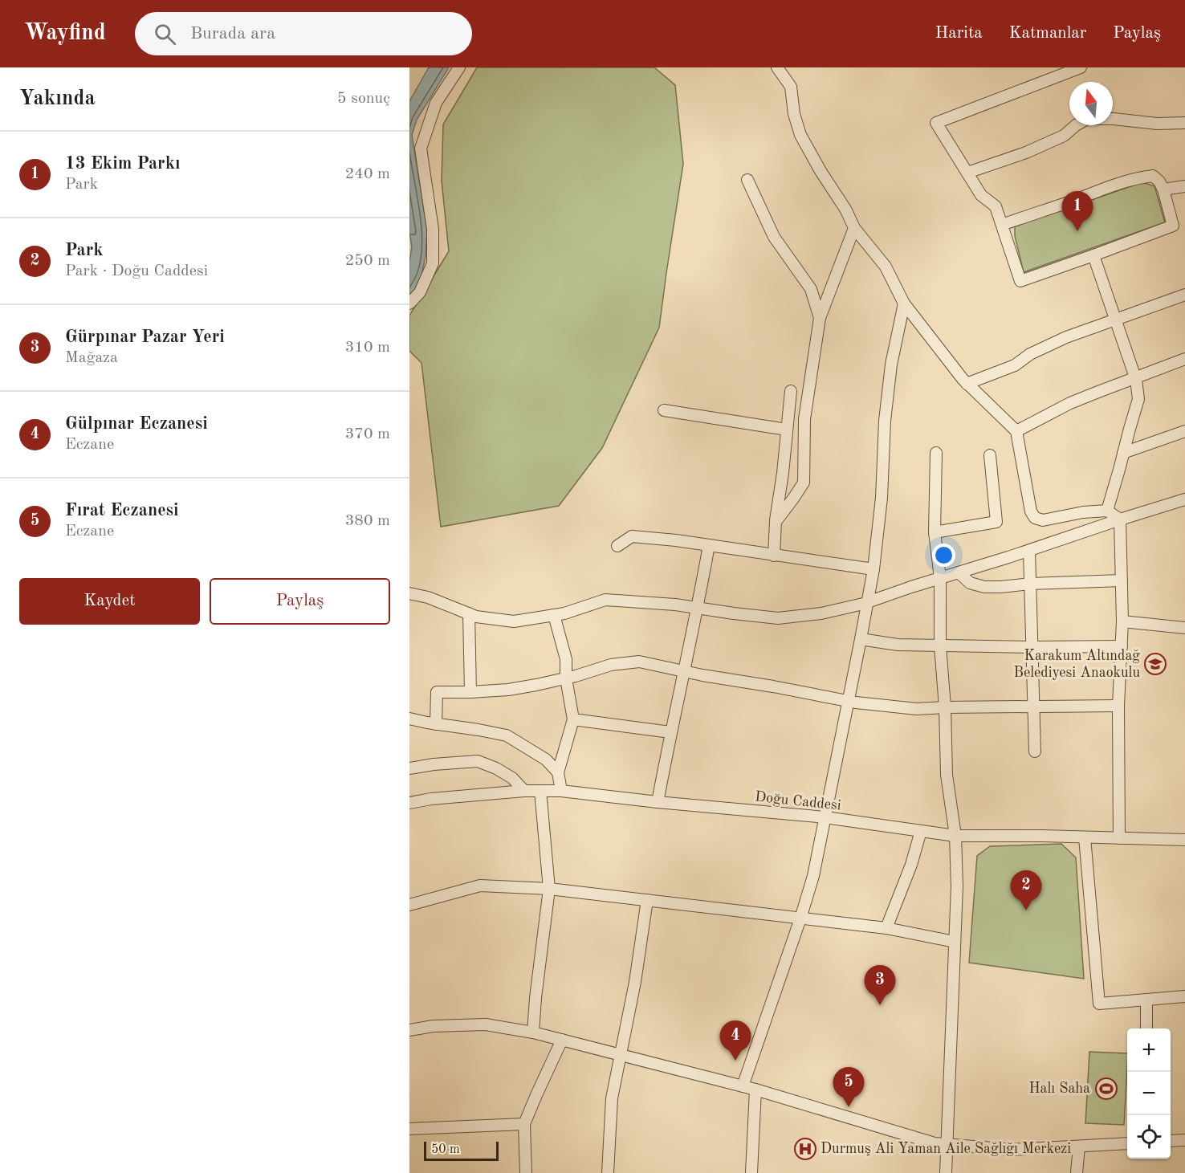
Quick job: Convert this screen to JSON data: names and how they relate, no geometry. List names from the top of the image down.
{
  "streets": {
    "street": ["Doğu Caddesi"]
  },
  "places": {
    "school or university": ["Karakum Altındağ Belediyesi Anaokulu"],
    "sports": ["Halı Saha"],
    "hospital": ["Durmuş Ali Yaman Aile Sağlığı Merkezi"]
  },
  "scale_bar": "50 m",
  "north": "top",
  "page": {
    "header": "Wayfind",
    "search": "Burada ara",
    "nav": ["Harita", "Katmanlar", "Paylaş"],
    "heading": ["Yakında", "5 sonuç"],
    "list": [
      {
        "mark": "1",
        "name": "13 Ekim Parkı",
        "note": "Park",
        "value": "240 m"
      },
      {
        "mark": "2",
        "name": "Park",
        "note": "Park · Doğu Caddesi",
        "value": "250 m"
      },
      {
        "mark": "3",
        "name": "Gürpınar Pazar Yeri",
        "note": "Mağaza",
        "value": "310 m"
      },
      {
        "mark": "4",
        "name": "Gülpınar Eczanesi",
        "note": "Eczane",
        "value": "370 m"
      },
      {
        "mark": "5",
        "name": "Fırat Eczanesi",
        "note": "Eczane",
        "value": "380 m"
      }
    ],
    "pins": [
      "1",
      "2",
      "3",
      "4",
      "5"
    ],
    "buttons": ["Kaydet", "Paylaş"],
    "map_buttons": ["+", "−"],
    "scale": "50 m"
  }
}
